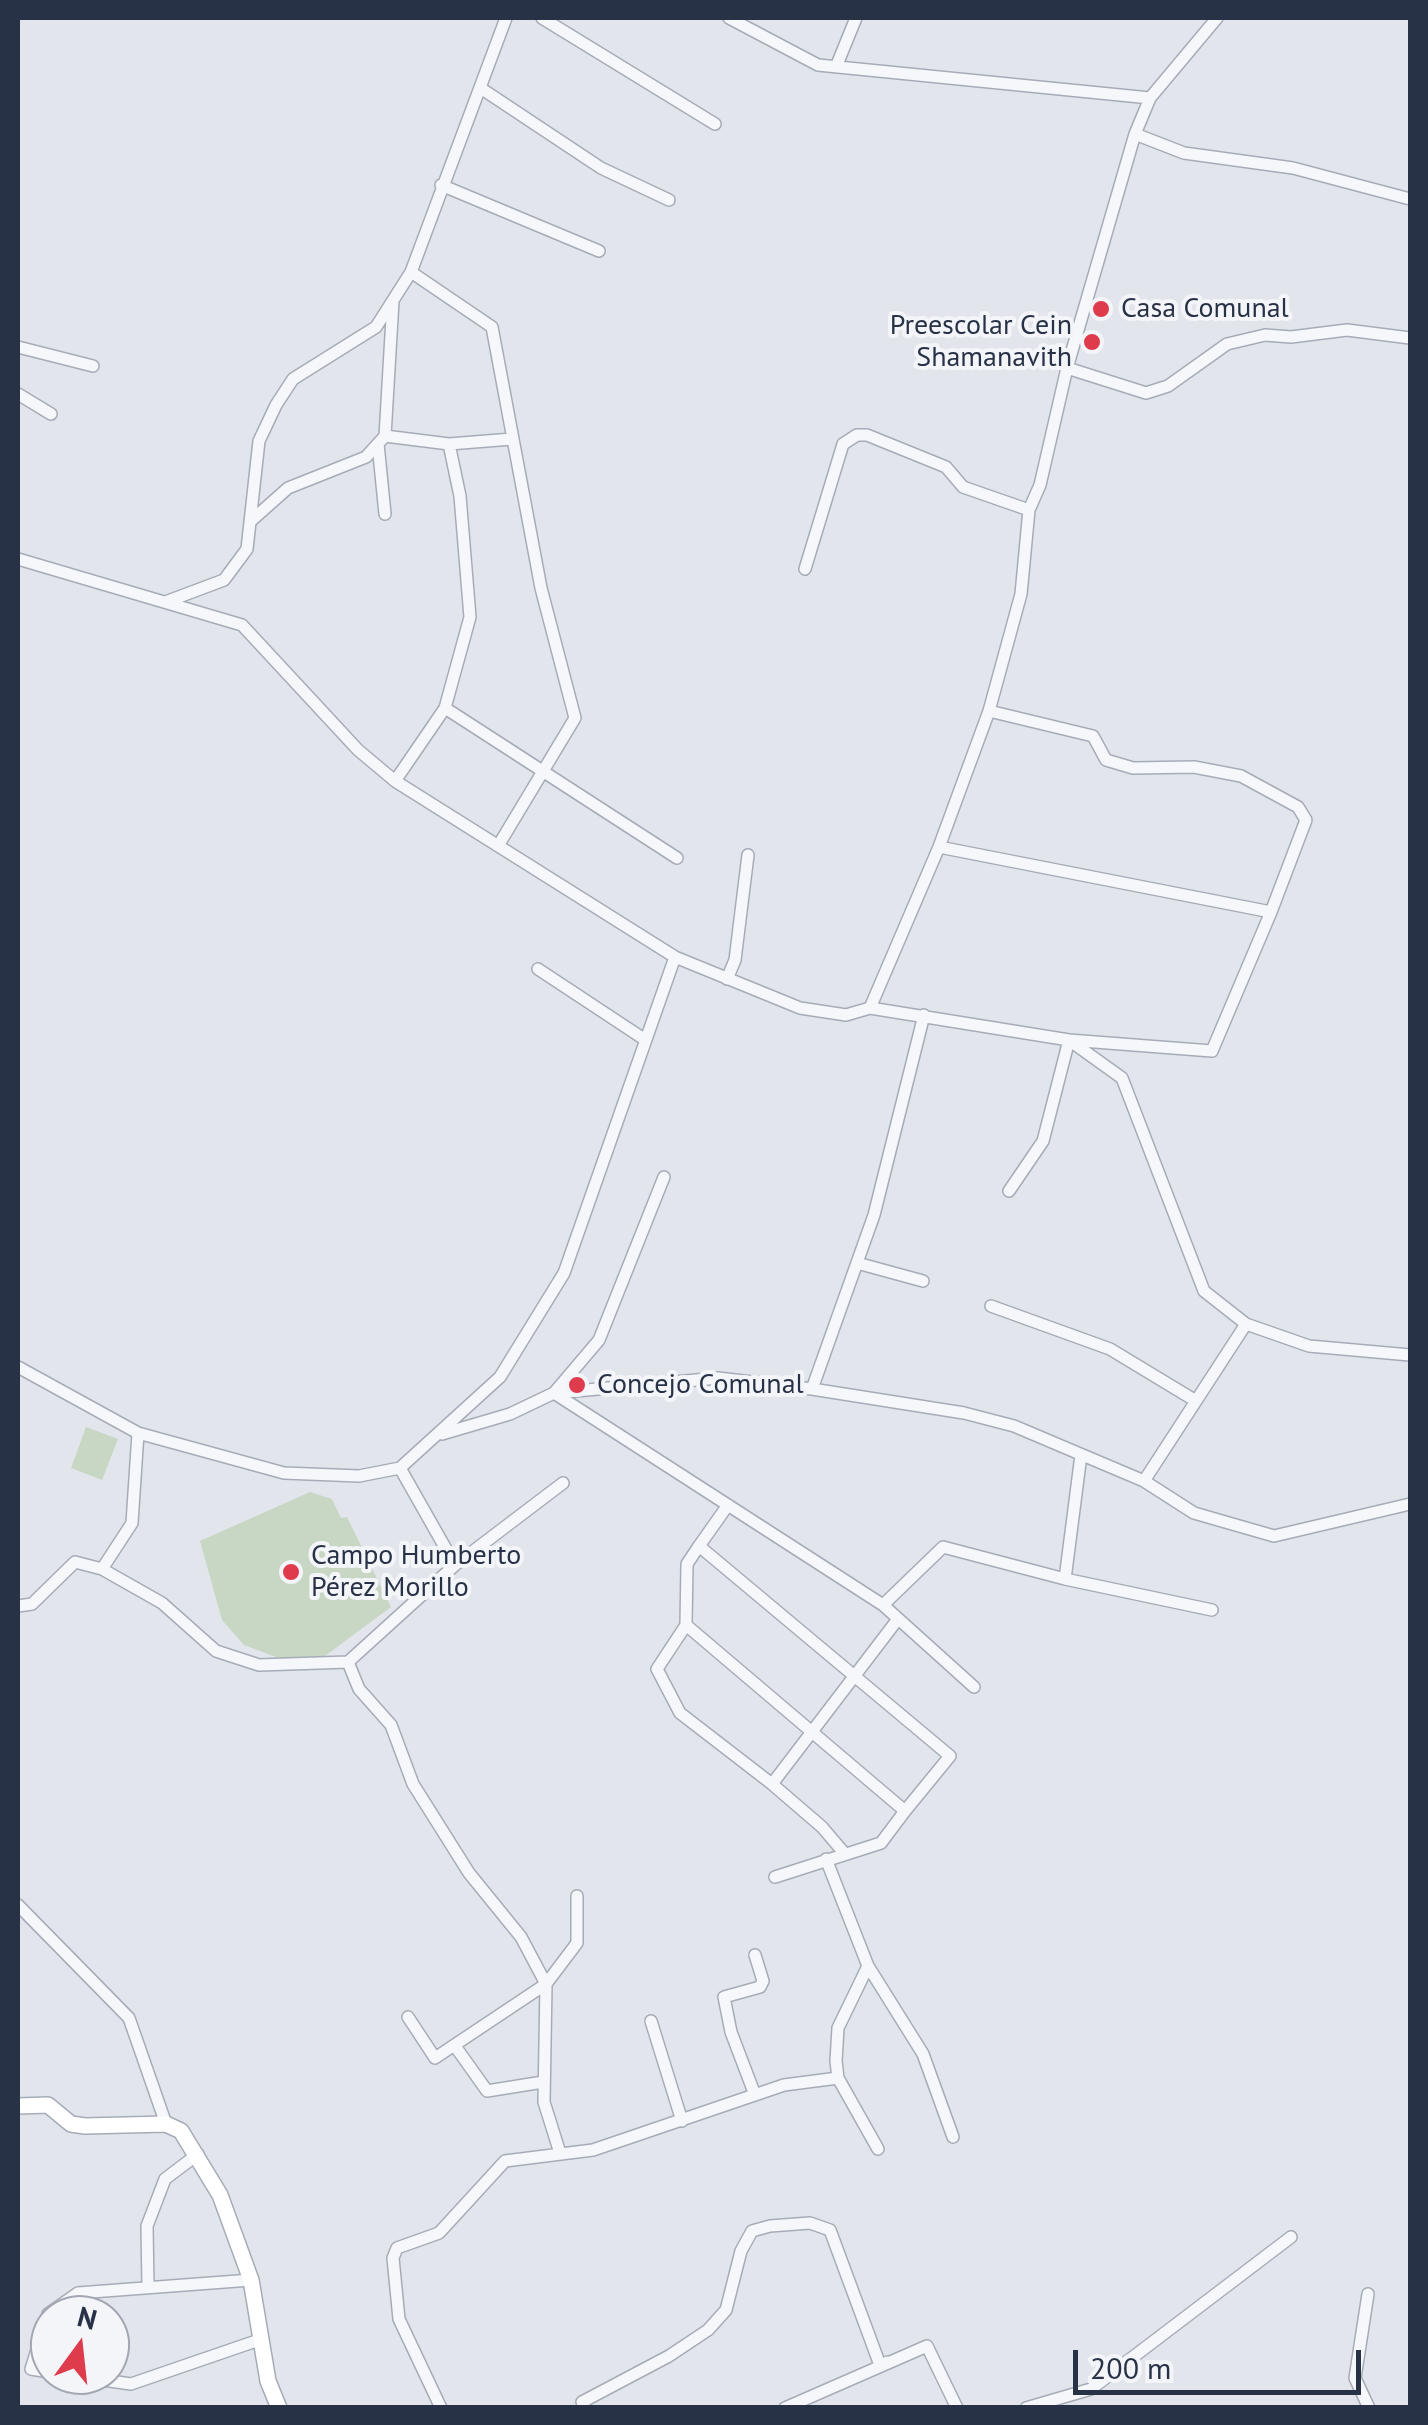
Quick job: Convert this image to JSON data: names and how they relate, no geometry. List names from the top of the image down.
{
  "places": [
    "Casa Comunal",
    "Preescolar Cein Shamanavith",
    "Concejo Comunal",
    "Campo Humberto Pérez Morillo"
  ],
  "scale_bar": "200 m",
  "north": "top"
}
